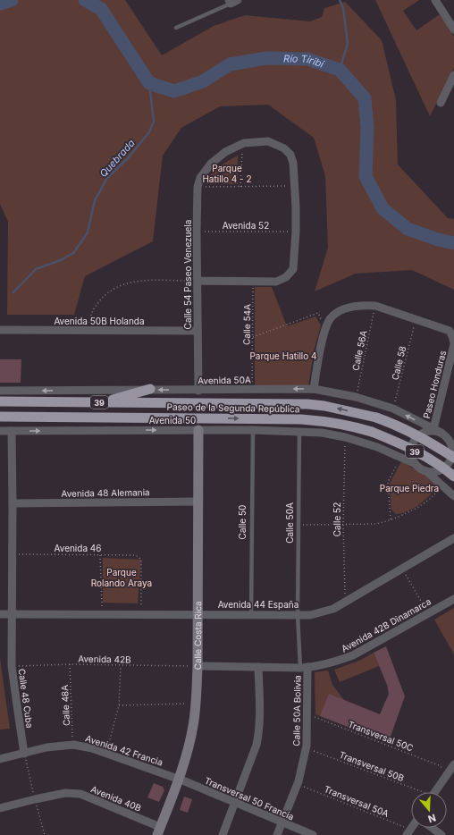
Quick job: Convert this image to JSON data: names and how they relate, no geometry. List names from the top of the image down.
{
  "streets": {
    "highway": ["39", "Paseo de la Segunda República"],
    "main road": ["Calle Costa Rica"],
    "street": [
      "Calle 54 Paseo Venezuela",
      "Avenida 50B Holanda",
      "Avenida 50A",
      "Paseo Honduras",
      "Avenida 50",
      "Avenida 48 Alemania",
      "Avenida 44 España",
      "Avenida 42B Dinamarca",
      "Calle 48 Cuba",
      "Calle 50A Bolivia",
      "Avenida 42 Francia",
      "Avenida 40B",
      "Transversal 50 Francia"
    ],
    "lane": ["Calle 50", "Calle 50A"],
    "path": [
      "Avenida 52",
      "Calle 54A",
      "Calle 56A",
      "Calle 58",
      "Calle 52",
      "Avenida 46",
      "Avenida 42B",
      "Calle 48A",
      "Transversal 50C",
      "Transversal 50B",
      "Transversal 50A"
    ]
  },
  "crossings": [
    ["Avenida 52", "Calle 54 Paseo Venezuela"],
    ["Calle 54 Paseo Venezuela", "Avenida 50B Holanda"],
    ["Calle 54 Paseo Venezuela", "Avenida 50A"],
    ["Calle 54A", "Avenida 50A"],
    ["Calle 56A", "Avenida 50A"],
    ["Calle 56A", "Paseo Honduras"],
    ["Calle 58", "Avenida 50A"],
    ["Calle 58", "Paseo Honduras"],
    ["Avenida 50A", "Paseo Honduras"],
    ["Avenida 50A", "Avenida 50"],
    ["Avenida 50", "Calle 52"],
    ["Avenida 50", "Calle 50"],
    ["Avenida 50", "Calle 50A"],
    ["Avenida 50", "Calle Costa Rica"],
    ["Avenida 50", "Calle 48 Cuba"],
    ["Avenida 48 Alemania", "Calle Costa Rica"],
    ["Avenida 48 Alemania", "Calle 48 Cuba"],
    ["Calle 52", "Avenida 44 España"],
    ["Calle 50", "Avenida 44 España"],
    ["Calle 50A", "Avenida 44 España"],
    ["Calle 50A", "Calle 50A Bolivia"],
    ["Avenida 46", "Avenida 44 España"],
    ["Avenida 46", "Calle 48 Cuba"],
    ["Avenida 44 España", "Calle Costa Rica"],
    ["Avenida 44 España", "Calle 48 Cuba"],
    ["Avenida 44 España", "Calle 50A Bolivia"],
    ["Avenida 42B Dinamarca", "Calle Costa Rica"],
    ["Avenida 42B Dinamarca", "Avenida 42B"],
    ["Avenida 42B Dinamarca", "Calle 50A Bolivia"],
    ["Calle Costa Rica", "Avenida 42B"],
    ["Calle Costa Rica", "Avenida 42 Francia"],
    ["Calle Costa Rica", "Avenida 40B"],
    ["Calle Costa Rica", "Transversal 50 Francia"],
    ["Avenida 42B", "Calle 48 Cuba"],
    ["Avenida 42B", "Calle 48A"],
    ["Calle 48 Cuba", "Avenida 42 Francia"],
    ["Calle 48A", "Avenida 42 Francia"],
    ["Calle 50A Bolivia", "Transversal 50C"],
    ["Calle 50A Bolivia", "Transversal 50B"],
    ["Calle 50A Bolivia", "Transversal 50 Francia"],
    ["Calle 50A Bolivia", "Transversal 50A"],
    ["Avenida 42 Francia", "Transversal 50 Francia"]
  ],
  "one_way": ["Avenida 50A", "Avenida 50"],
  "water": ["Río Tiribí", "Quebrada"],
  "parks": [
    "Parque Hatillo 4 - 2",
    "Parque Hatillo 4",
    "Parque Piedra",
    "Parque Rolando Araya"
  ],
  "north": "bottom"
}
